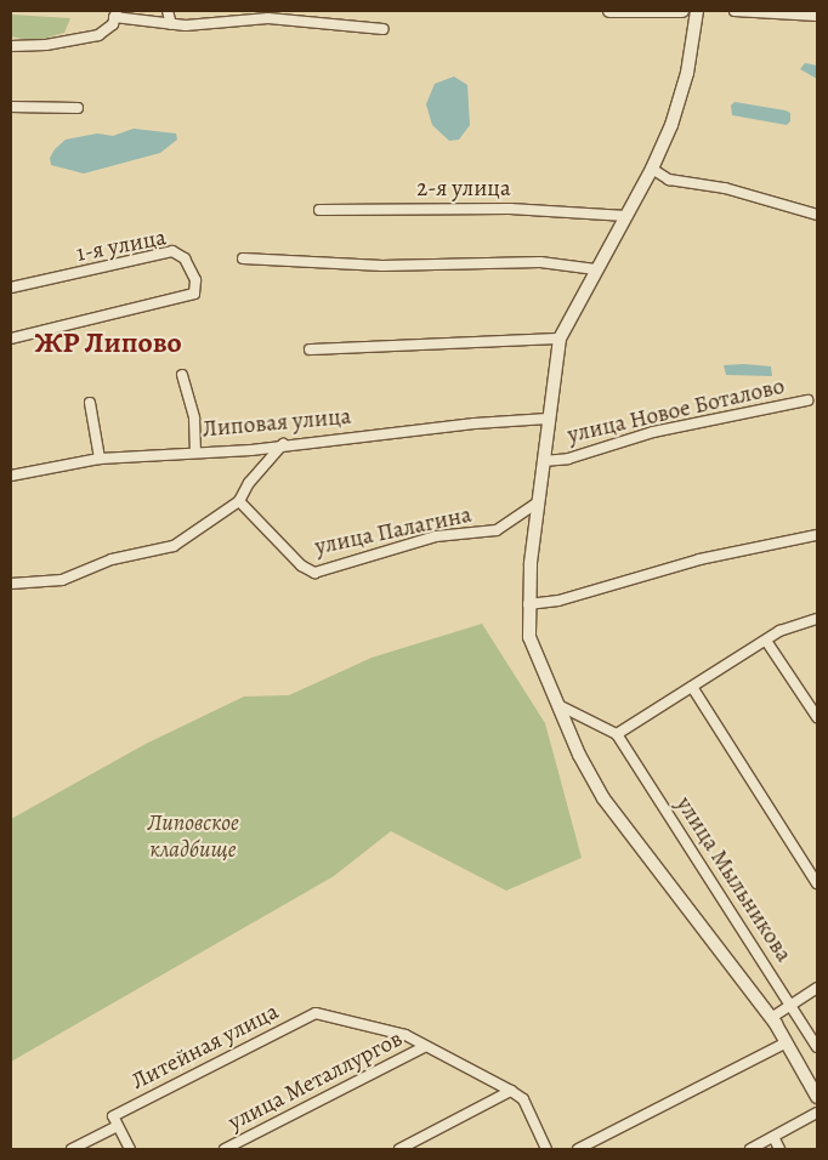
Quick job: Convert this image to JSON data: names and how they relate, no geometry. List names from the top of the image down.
{
  "streets": {
    "street": [
      "2-я улица",
      "1-я улица",
      "улица Новое Боталово",
      "Липовая улица",
      "улица Палагина",
      "улица Мыльникова",
      "Литейная улица",
      "улица Металлургов"
    ]
  },
  "crossings": [
    ["Литейная улица", "улица Металлургов"]
  ],
  "districts": ["ЖР Липово"],
  "parks": ["Липовское кладбище"]
}
